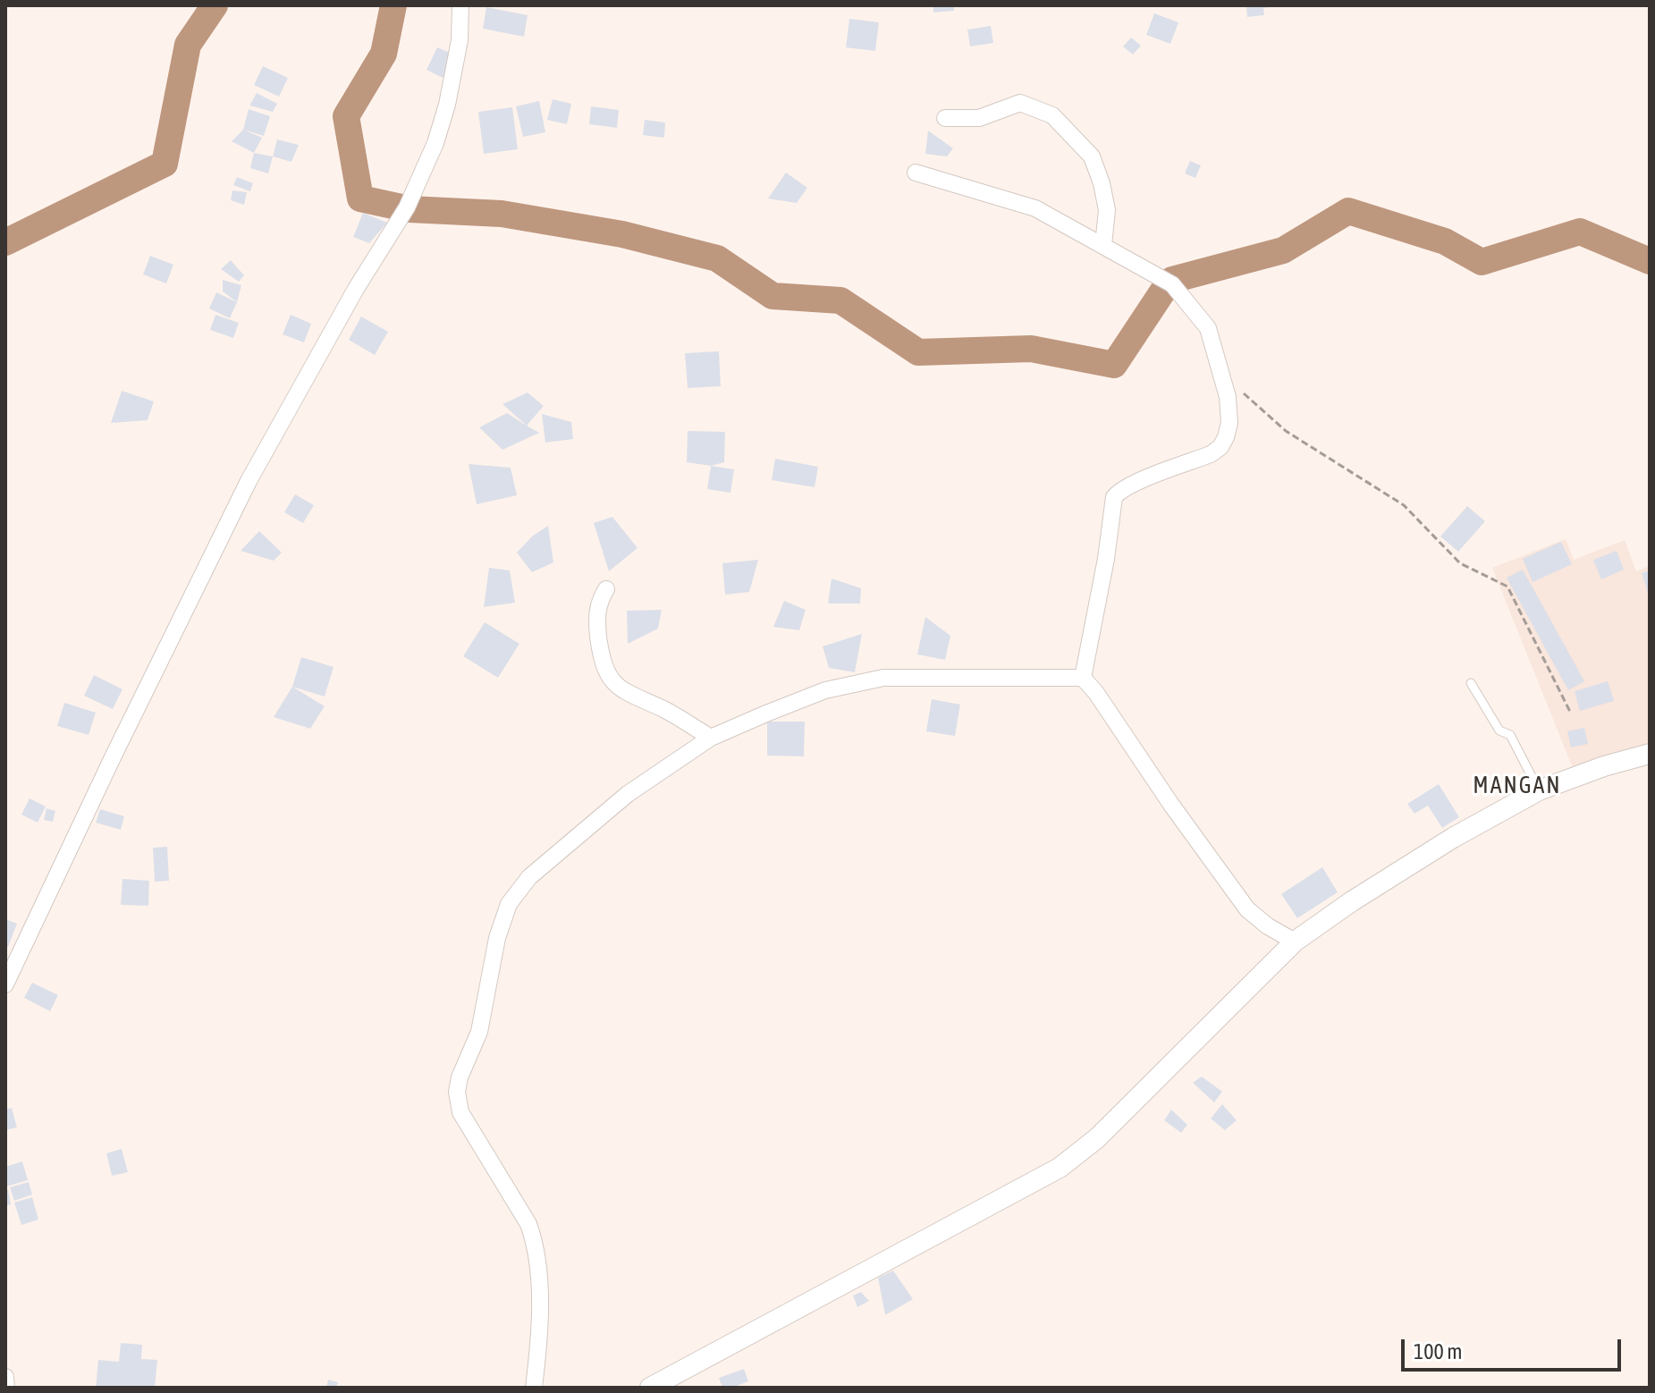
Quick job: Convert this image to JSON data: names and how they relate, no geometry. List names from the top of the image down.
{
  "districts": ["MANGAN"],
  "scale_bar": "100 m"
}
